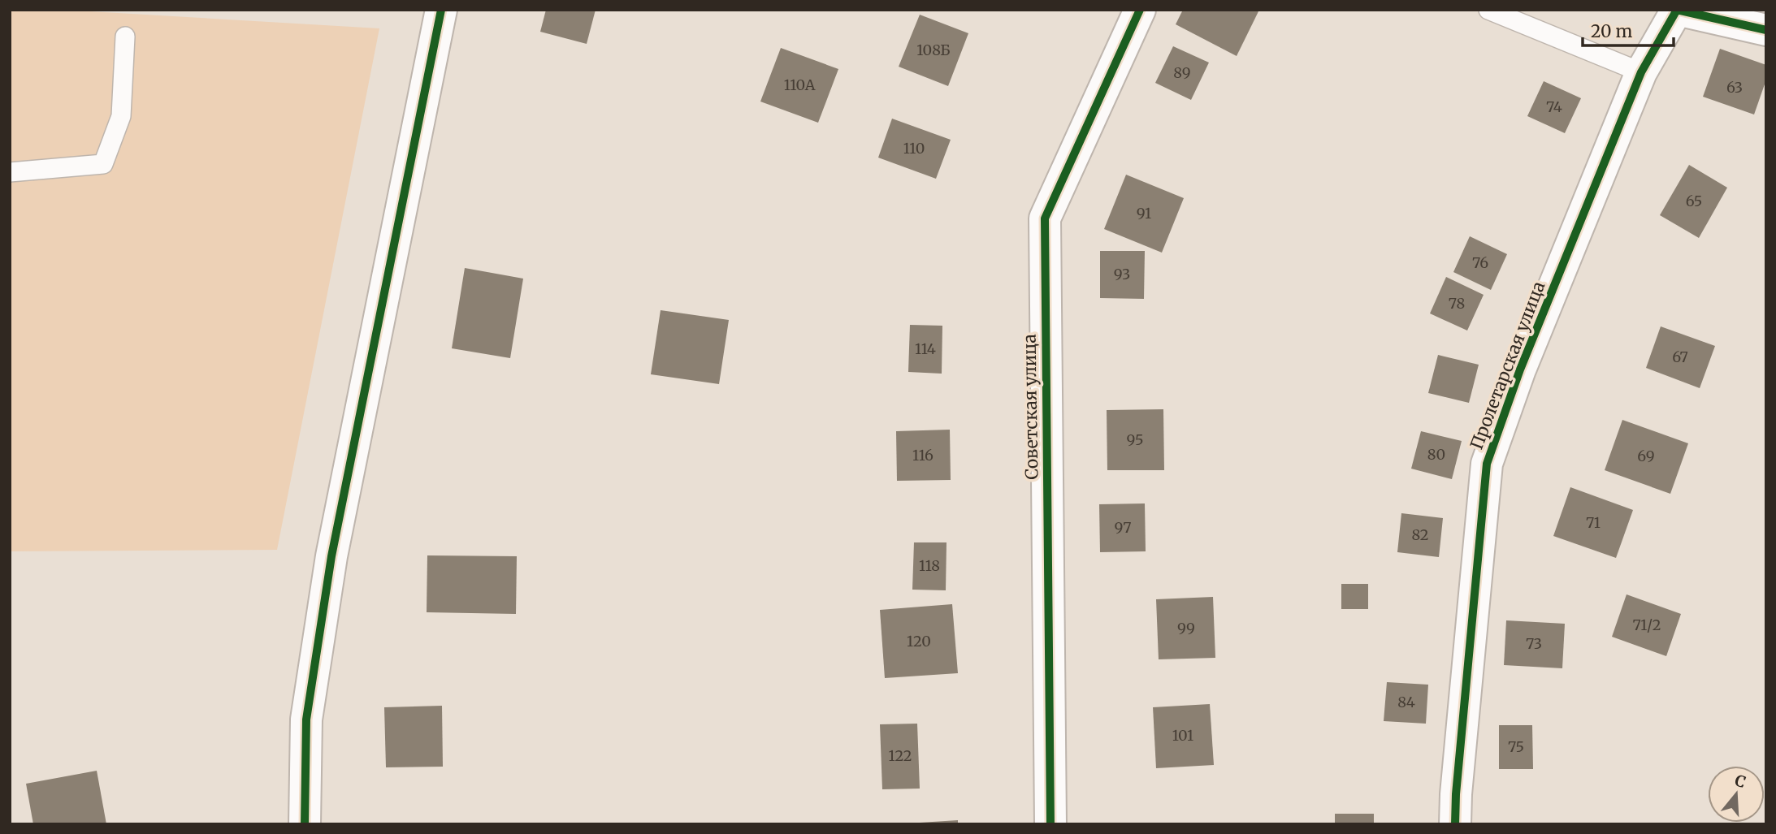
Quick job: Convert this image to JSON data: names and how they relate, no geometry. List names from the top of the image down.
{
  "streets": {
    "street": ["Пролетарская улица", "Советская улица"]
  },
  "house_numbers": [
    "108Б",
    "89",
    "110А",
    "63",
    "74",
    "110",
    "65",
    "91",
    "76",
    "93",
    "78",
    "114",
    "67",
    "95",
    "80",
    "116",
    "69",
    "71",
    "97",
    "82",
    "118",
    "71/2",
    "99",
    "120",
    "73",
    "84",
    "101",
    "75",
    "122"
  ],
  "scale_bar": "20 m",
  "north": "top"
}
